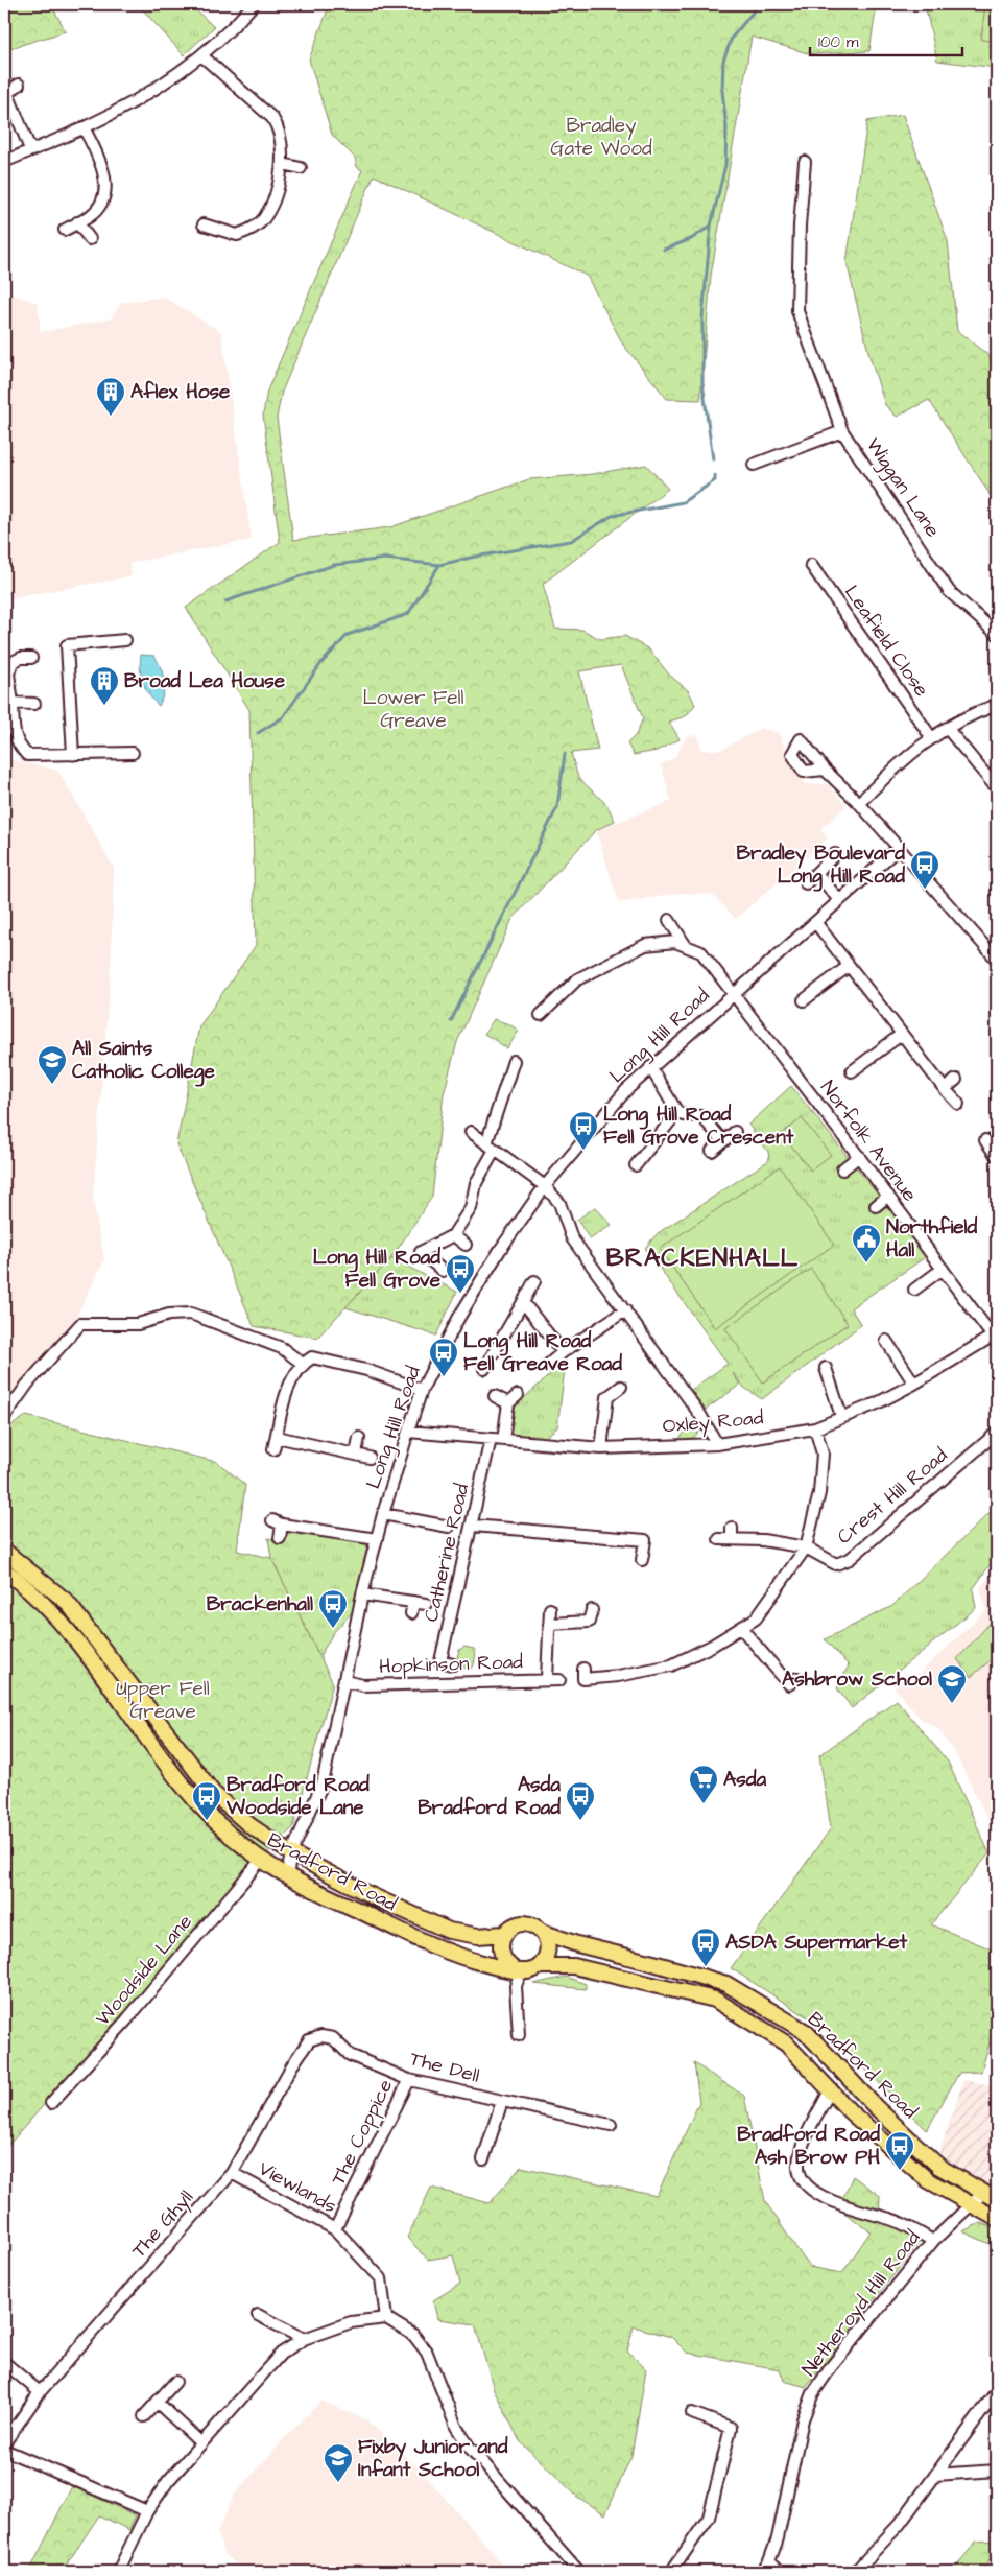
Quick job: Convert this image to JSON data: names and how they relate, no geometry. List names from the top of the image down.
{
  "streets": {
    "main road": ["Bradford Road"],
    "street": [
      "Wiggan Lane",
      "Leafield Close",
      "Long Hill Road",
      "Norfolk Avenue",
      "Oxley Road",
      "Crest Hill Road",
      "Catherine Road",
      "Hopkinson Road",
      "Woodside Lane",
      "The Dell",
      "The Coppice",
      "Viewlands",
      "The Ghyll",
      "Netheroyd Hill Road"
    ]
  },
  "crossings": [
    ["Long Hill Road", "Norfolk Avenue"],
    ["Long Hill Road", "Oxley Road"],
    ["Long Hill Road", "Hopkinson Road"],
    ["Long Hill Road", "Bradford Road"],
    ["Norfolk Avenue", "Oxley Road"],
    ["Oxley Road", "Catherine Road"],
    ["Bradford Road", "Woodside Lane"],
    ["Bradford Road", "Netheroyd Hill Road"],
    ["The Dell", "The Coppice"],
    ["The Dell", "The Ghyll"],
    ["The Coppice", "Viewlands"],
    ["Viewlands", "The Ghyll"]
  ],
  "districts": ["BRACKENHALL"],
  "parks": ["Bradley Gate Wood", "Lower Fell Greave", "Upper Fell Greave"],
  "places": {
    "building": ["Aflex Hose", "Broad Lea House"],
    "bus stop": [
      "Bradley Boulevard Long Hill Road",
      "Long Hill Road Fell Grove Crescent",
      "Long Hill Road Fell Grove",
      "Long Hill Road Fell Greave Road",
      "Brackenhall",
      "Bradford Road Woodside Lane",
      "Asda Bradford Road",
      "ASDA Supermarket",
      "Bradford Road Ash Brow PH"
    ],
    "school or university": ["All Saints Catholic College", "Ashbrow School", "Fixby Junior and Infant School"],
    "public building": ["Northfield Hall"],
    "supermarket": ["Asda"]
  },
  "scale_bar": "100 m"
}
